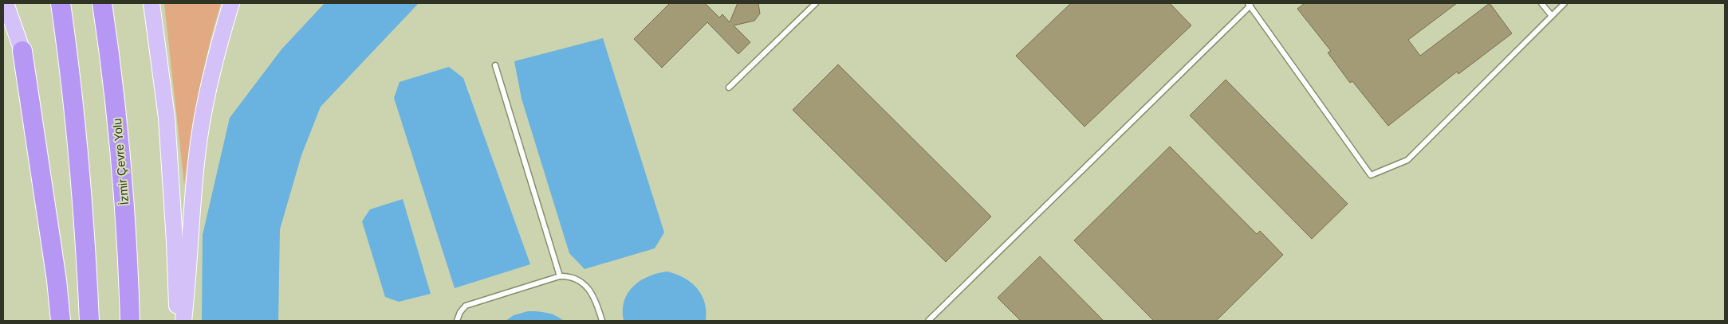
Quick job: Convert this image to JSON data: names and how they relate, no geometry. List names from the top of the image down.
{
  "streets": {
    "highway": ["İzmir Çevre Yolu"]
  }
}
